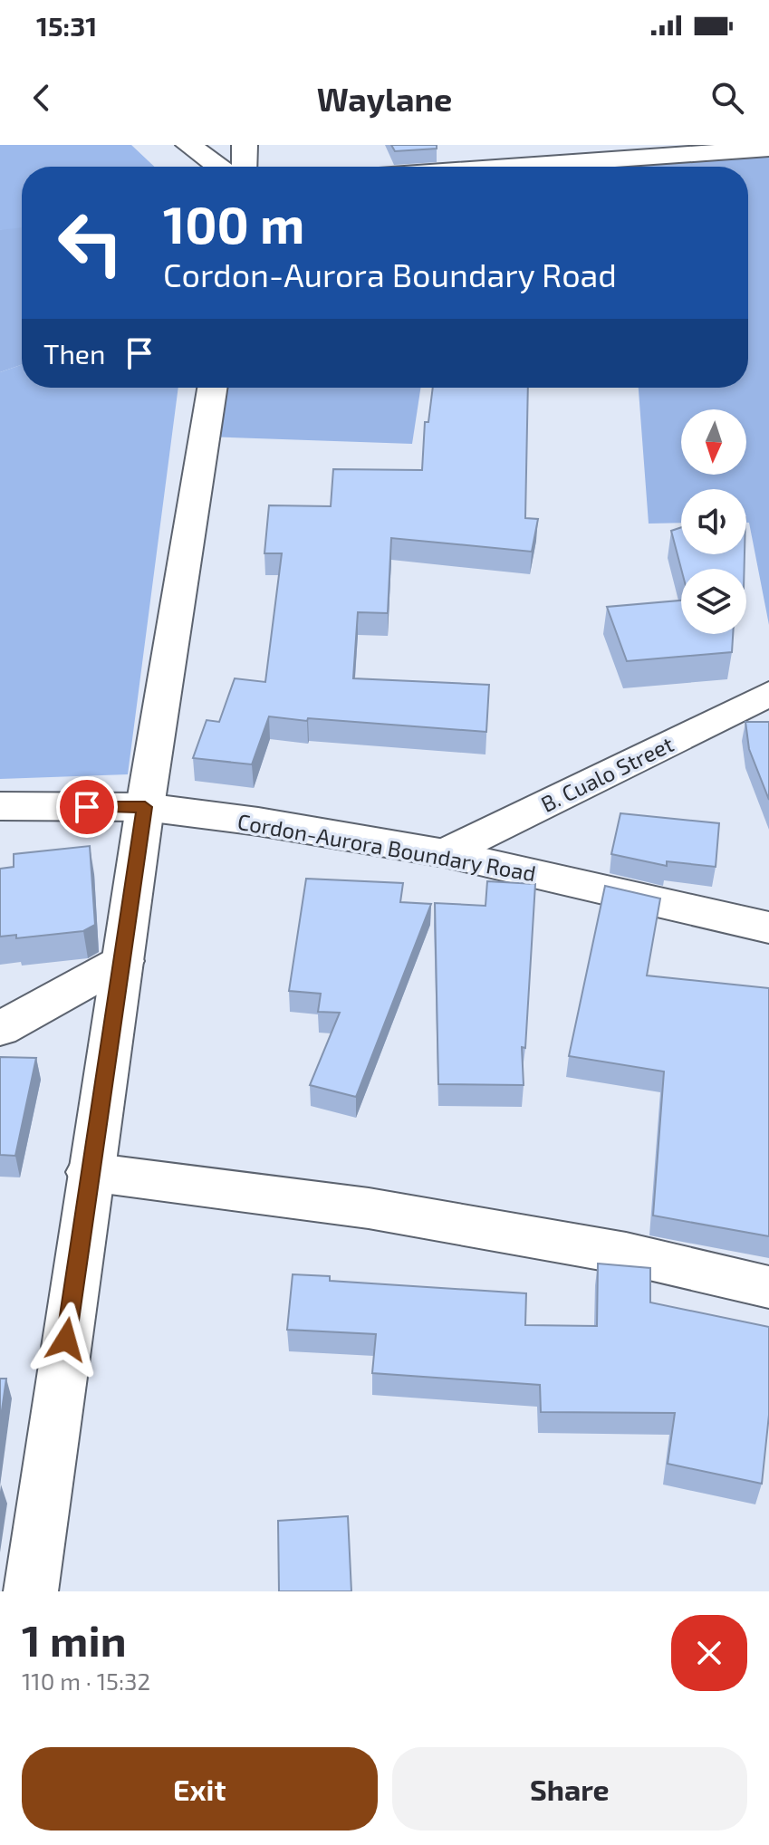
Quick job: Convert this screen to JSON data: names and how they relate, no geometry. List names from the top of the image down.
{
  "streets": {
    "street": ["B. Cualo Street", "Cordon-Aurora Boundary Road"]
  },
  "crossings": [
    ["B. Cualo Street", "Cordon-Aurora Boundary Road"]
  ],
  "north": "bottom",
  "page": {
    "status": "15:31",
    "header": "Waylane",
    "turn": ["100 m", "Cordon-Aurora Boundary Road"],
    "then": "Then",
    "heading": ["1 min", "110 m · 15:32"],
    "buttons": ["Exit", "Share"]
  }
}
